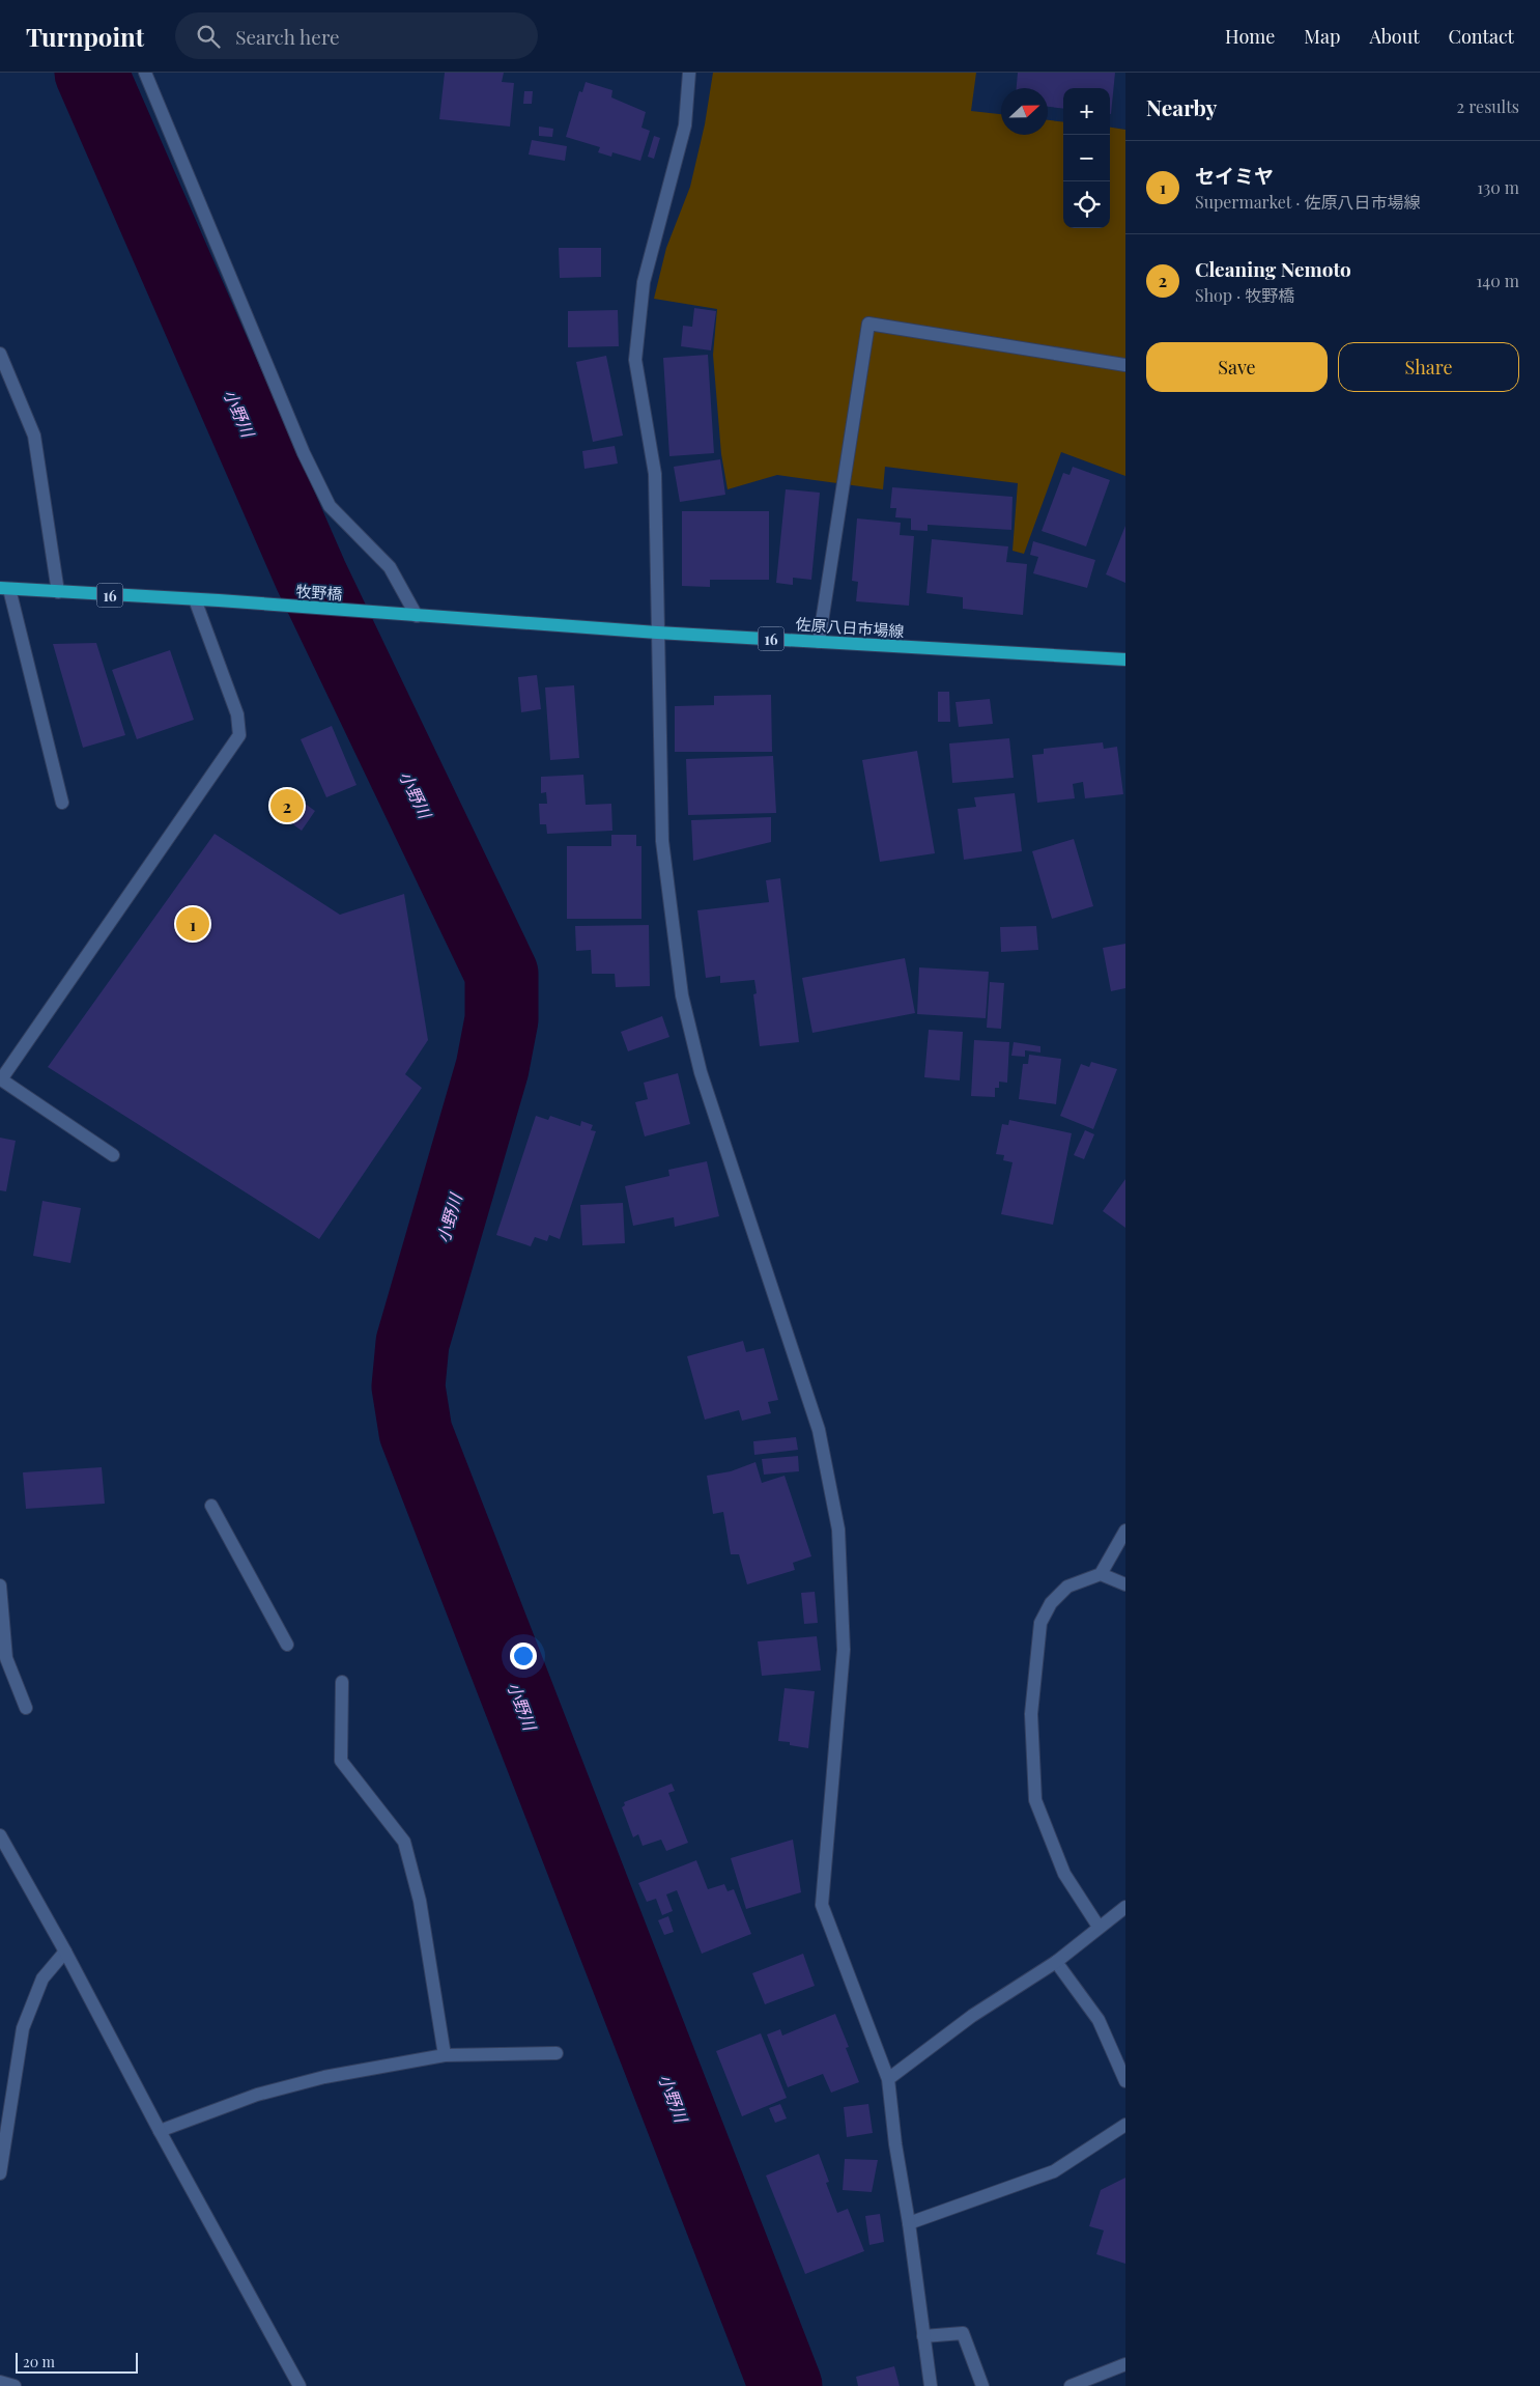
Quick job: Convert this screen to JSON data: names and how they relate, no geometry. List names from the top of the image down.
{
  "streets": {
    "main road": ["牧野橋", "16", "佐原八日市場線"]
  },
  "crossings": [
    ["牧野橋", "16"],
    ["牧野橋", "佐原八日市場線"]
  ],
  "water": ["小野川"],
  "scale_bar": "20 m",
  "north": "right",
  "page": {
    "header": "Turnpoint",
    "search": "Search here",
    "nav": [
      "Home",
      "Map",
      "About",
      "Contact"
    ],
    "heading": ["Nearby", "2 results"],
    "map_buttons": ["+", "−"],
    "list": [
      {
        "mark": "1",
        "name": "セイミヤ",
        "note": "Supermarket · 佐原八日市場線",
        "value": "130 m"
      },
      {
        "mark": "2",
        "name": "Cleaning Nemoto",
        "note": "Shop · 牧野橋",
        "value": "140 m"
      }
    ],
    "buttons": ["Save", "Share"],
    "pins": ["2", "1"],
    "scale": "20 m"
  }
}
